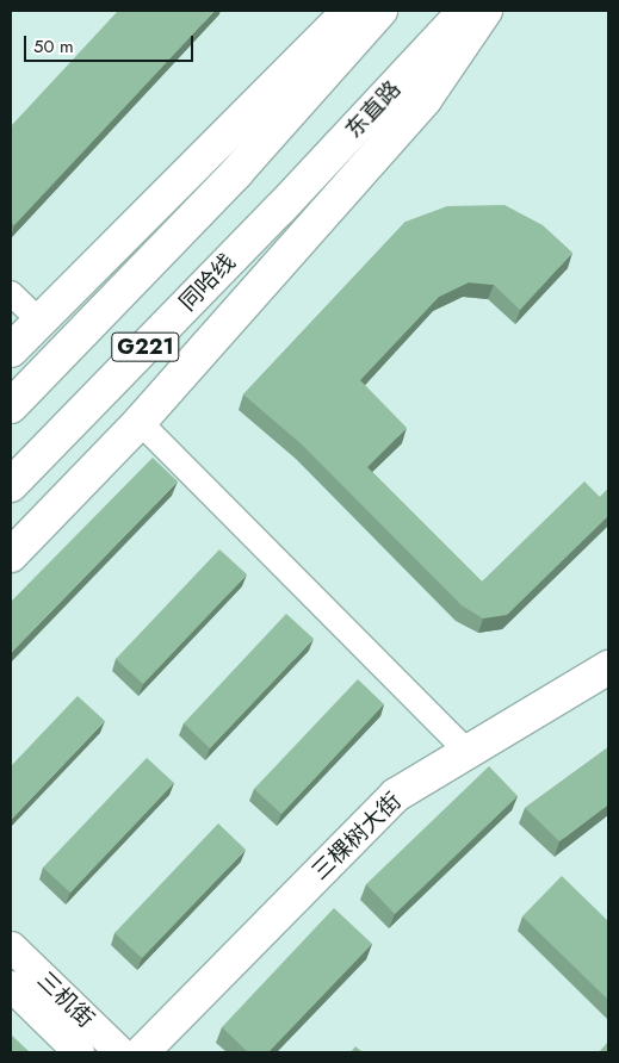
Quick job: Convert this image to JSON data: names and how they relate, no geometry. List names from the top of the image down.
{
  "streets": {
    "main road": [
      "东直路",
      "同哈线",
      "G221",
      "三棵树大街"
    ],
    "street": ["三机街"]
  },
  "crossings": [
    ["东直路", "同哈线"]
  ],
  "scale_bar": "50 m"
}
